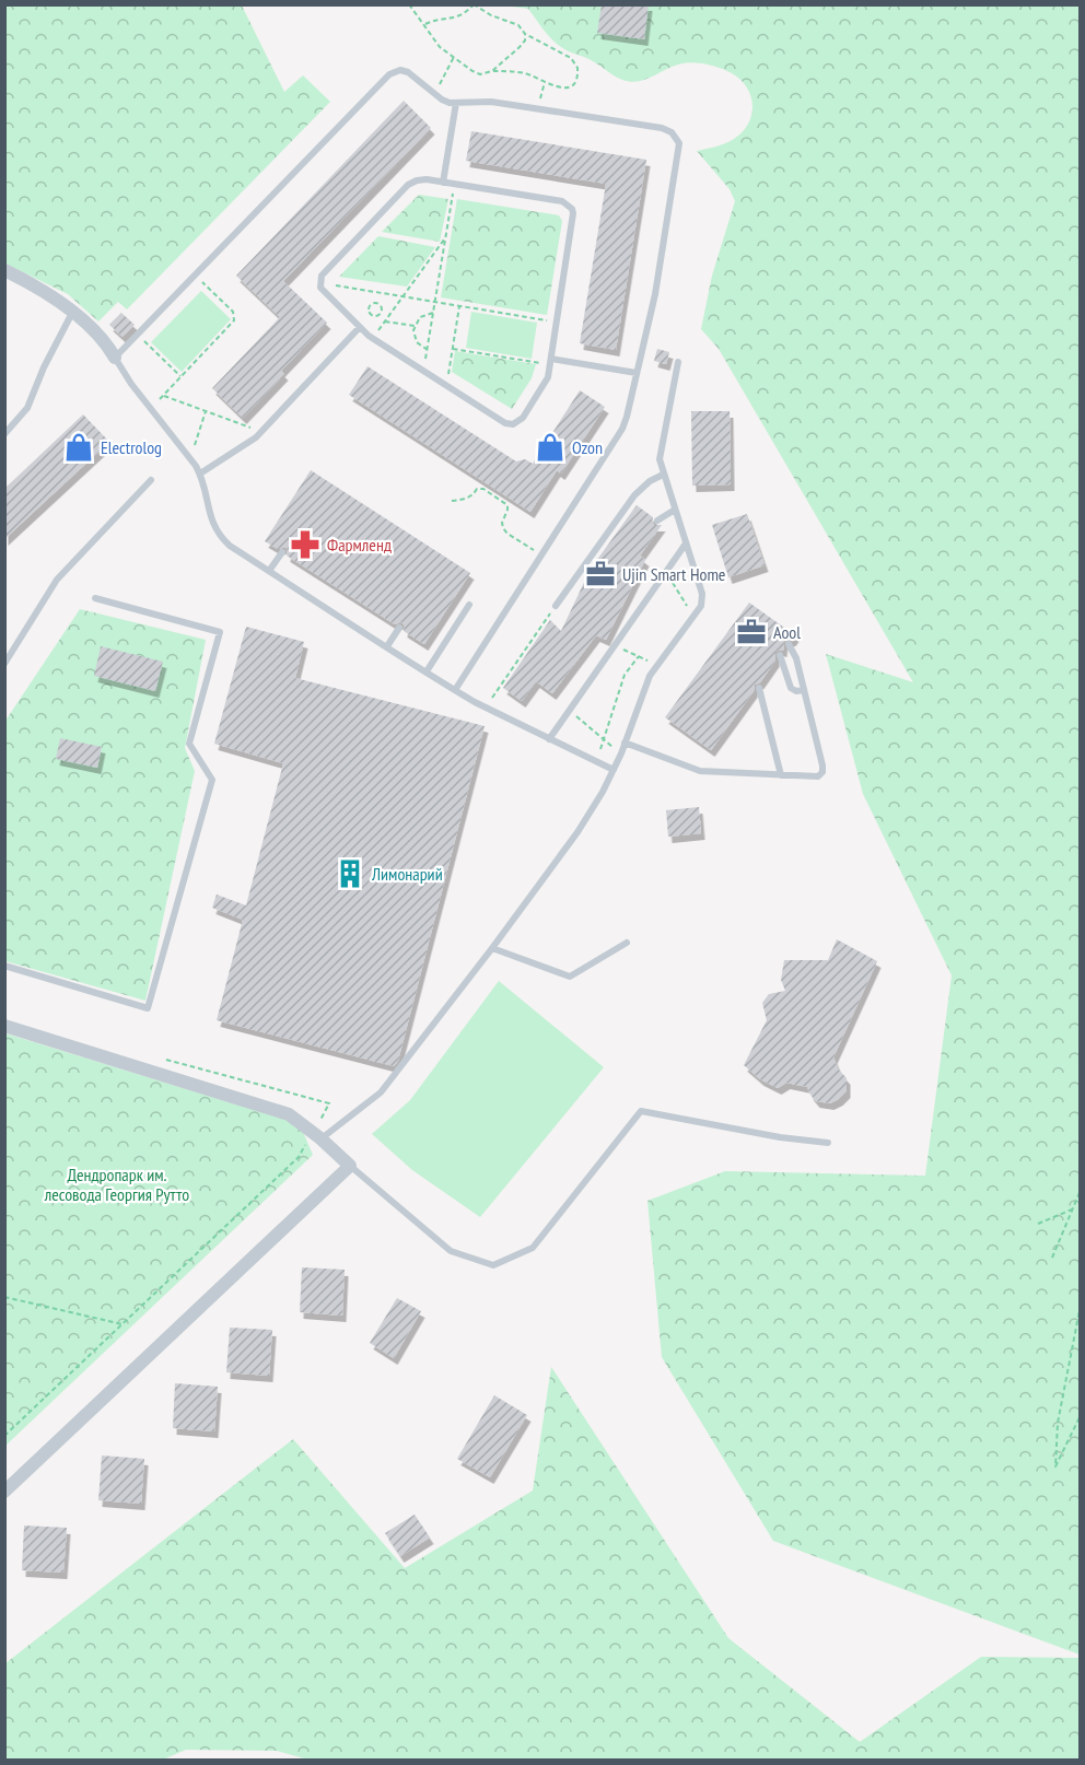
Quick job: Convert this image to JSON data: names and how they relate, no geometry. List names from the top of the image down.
{
  "parks": ["Дендропарк им. лесовода Георгия Рутто"],
  "places": {
    "shop": ["Electrolog", "Ozon"],
    "pharmacy": ["Фармленд"],
    "office": ["Ujin Smart Home", "Aool"],
    "building": ["Лимонарий"]
  }
}
